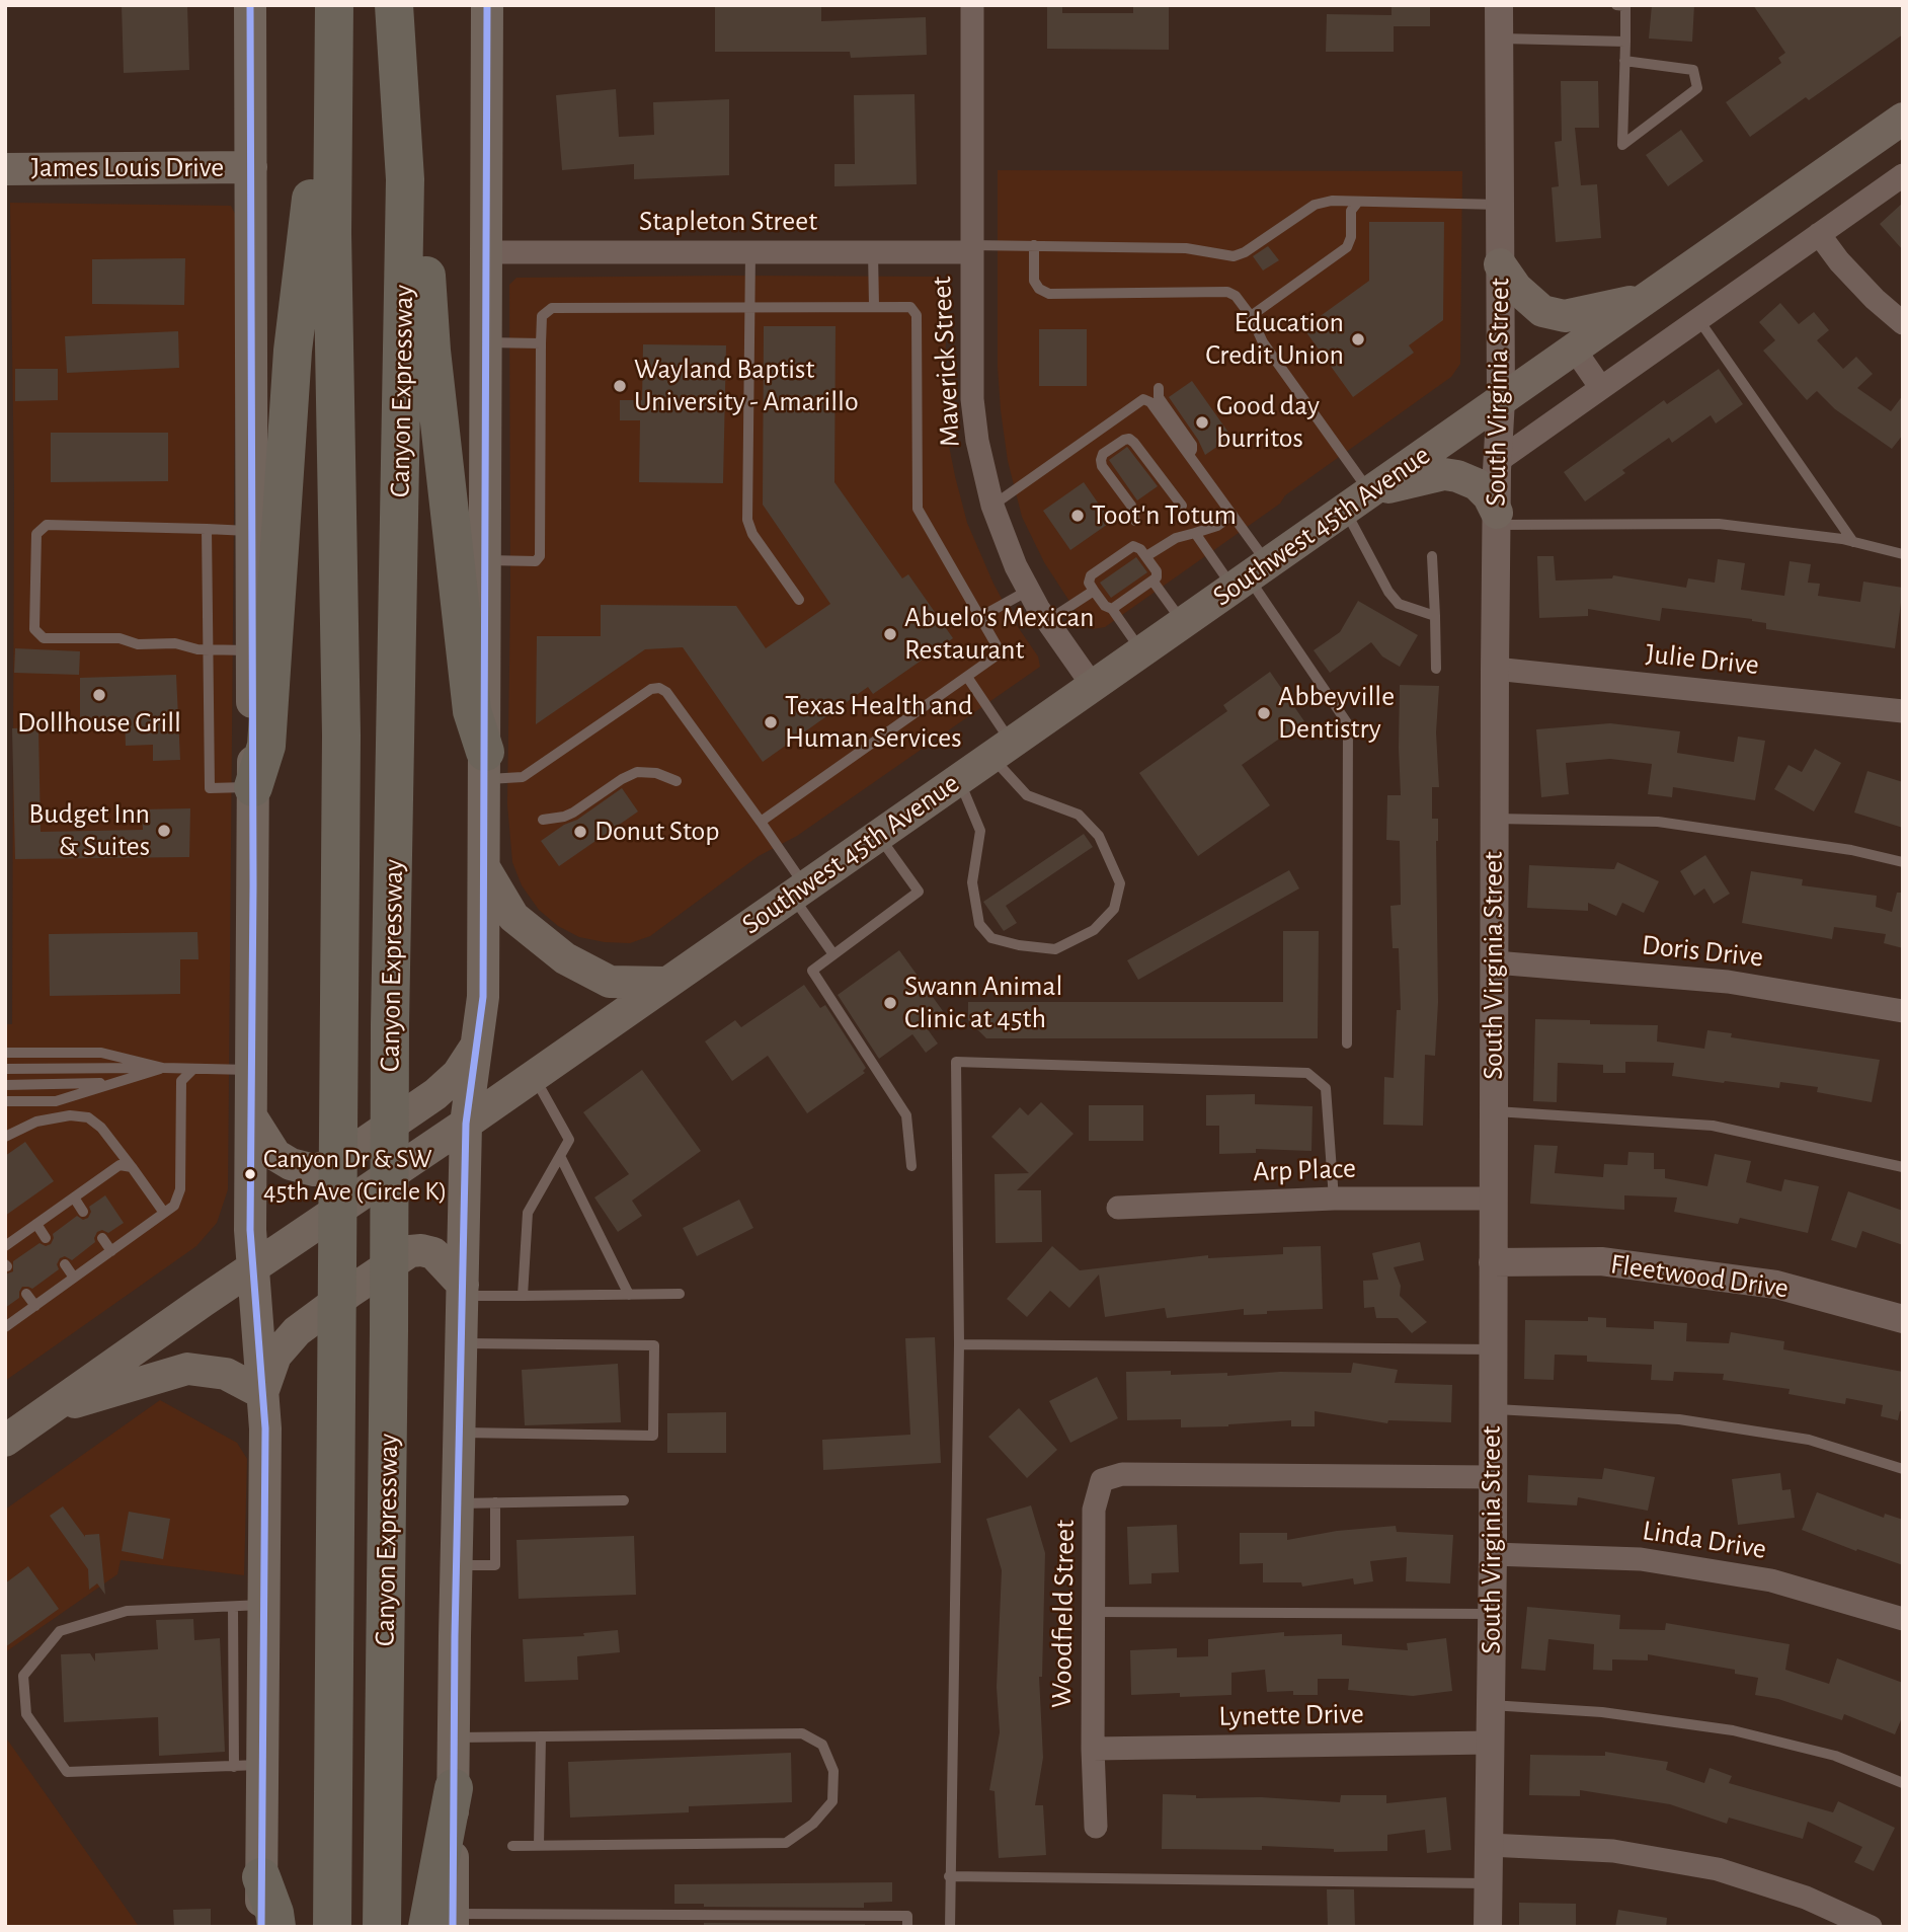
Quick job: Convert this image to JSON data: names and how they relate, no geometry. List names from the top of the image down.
{
  "streets": {
    "highway": ["Canyon Expressway"],
    "main road": ["James Louis Drive", "Southwest 45th Avenue"],
    "street": [
      "Stapleton Street",
      "Maverick Street",
      "South Virginia Street",
      "Julie Drive",
      "Doris Drive",
      "Arp Place",
      "Fleetwood Drive",
      "Linda Drive",
      "Woodfield Street",
      "Lynette Drive"
    ]
  },
  "crossings": [
    ["Stapleton Street", "Maverick Street"],
    ["Maverick Street", "Southwest 45th Avenue"],
    ["South Virginia Street", "Southwest 45th Avenue"],
    ["South Virginia Street", "Julie Drive"],
    ["South Virginia Street", "Doris Drive"],
    ["South Virginia Street", "Arp Place"],
    ["South Virginia Street", "Fleetwood Drive"],
    ["South Virginia Street", "Linda Drive"],
    ["South Virginia Street", "Woodfield Street"],
    ["South Virginia Street", "Lynette Drive"],
    ["Woodfield Street", "Lynette Drive"]
  ],
  "places": [
    "Education Credit Union",
    "Wayland Baptist University - Amarillo",
    "Good day burritos",
    "Toot'n Totum",
    "Abuelo's Mexican Restaurant",
    "Dollhouse Grill",
    "Abbeyville Dentistry",
    "Texas Health and Human Services",
    "Budget Inn & Suites",
    "Donut Stop",
    "Swann Animal Clinic at 45th",
    "Canyon Dr & SW 45th Ave (Circle K)"
  ]
}
